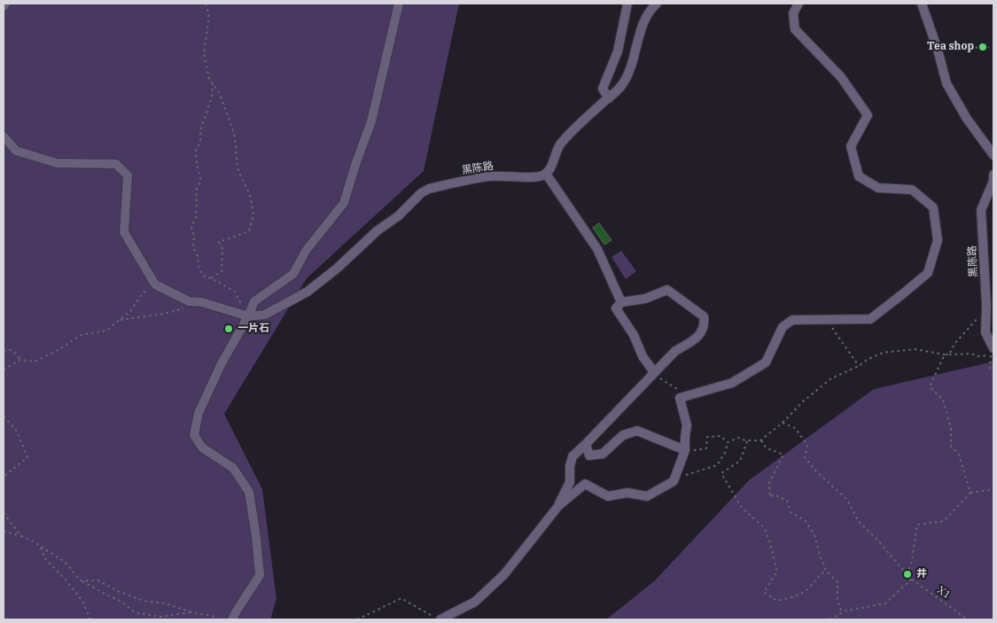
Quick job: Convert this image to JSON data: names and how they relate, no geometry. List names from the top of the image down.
{
  "streets": {
    "street": ["黑陈路"],
    "path": ["X1"]
  },
  "places": ["Tea shop", "一片石", "井"]
}
